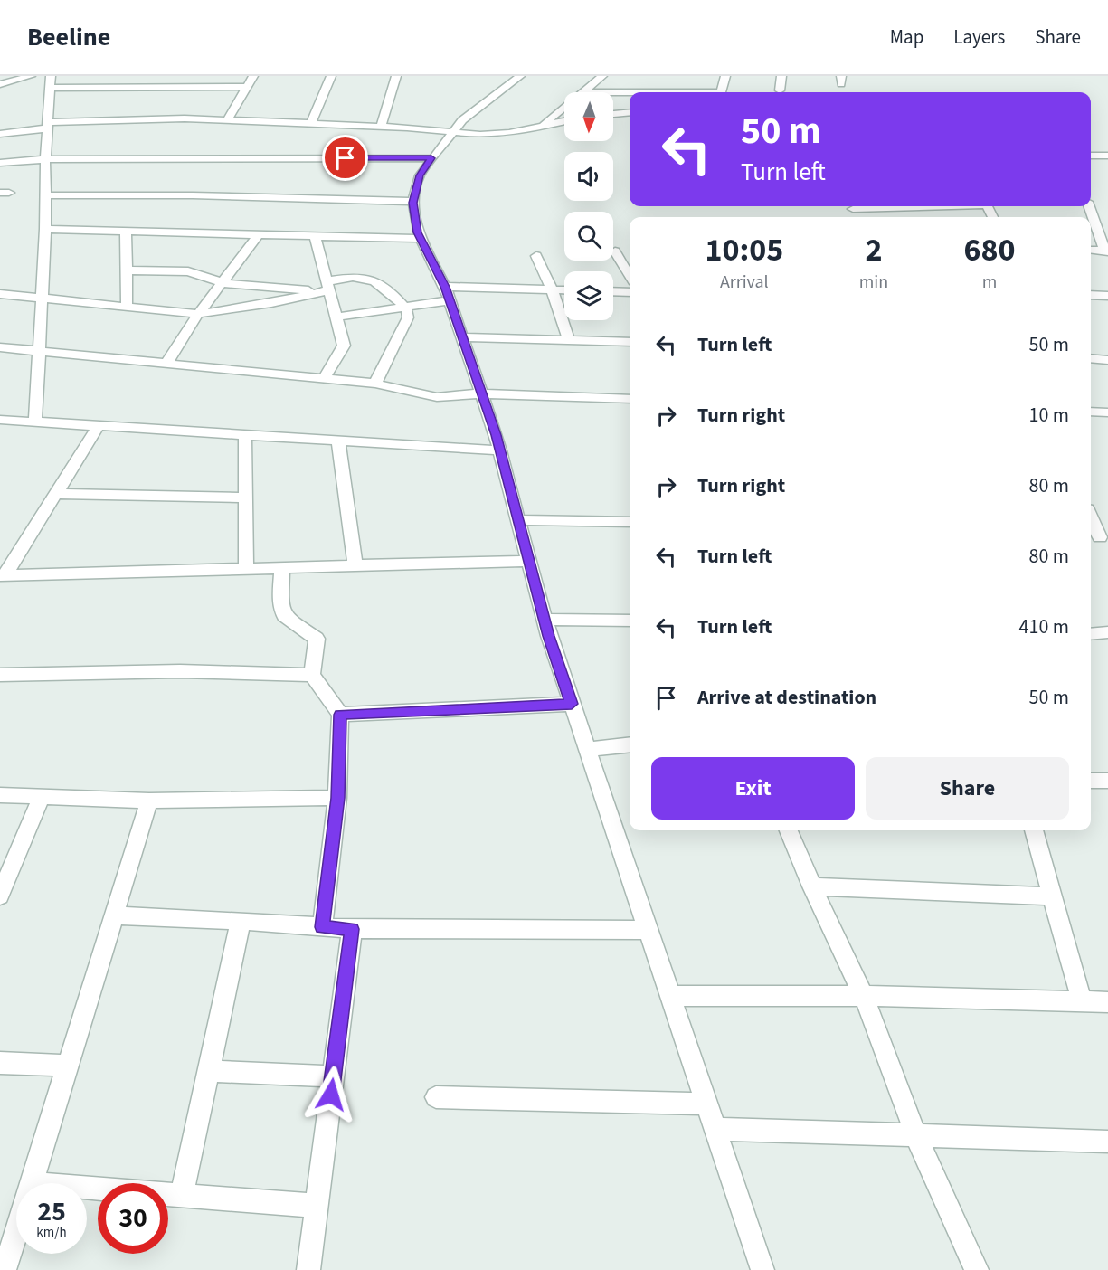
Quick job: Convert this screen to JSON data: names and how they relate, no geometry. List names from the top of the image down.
{
  "north": "bottom",
  "page": {
    "header": "Beeline",
    "nav": ["Map", "Layers", "Share"],
    "turn": ["50 m", "Turn left"],
    "eta": [
      "10:05",
      "Arrival",
      "2",
      "min",
      "680",
      "m"
    ],
    "list": [
      {
        "name": "Turn left",
        "value": "50 m"
      },
      {
        "name": "Turn right",
        "value": "10 m"
      },
      {
        "name": "Turn right",
        "value": "80 m"
      },
      {
        "name": "Turn left",
        "value": "80 m"
      },
      {
        "name": "Turn left",
        "value": "410 m"
      },
      {
        "name": "Arrive at destination",
        "value": "50 m"
      }
    ],
    "buttons": ["Exit", "Share"],
    "speed": "25 km/h",
    "limit": "30"
  }
}
